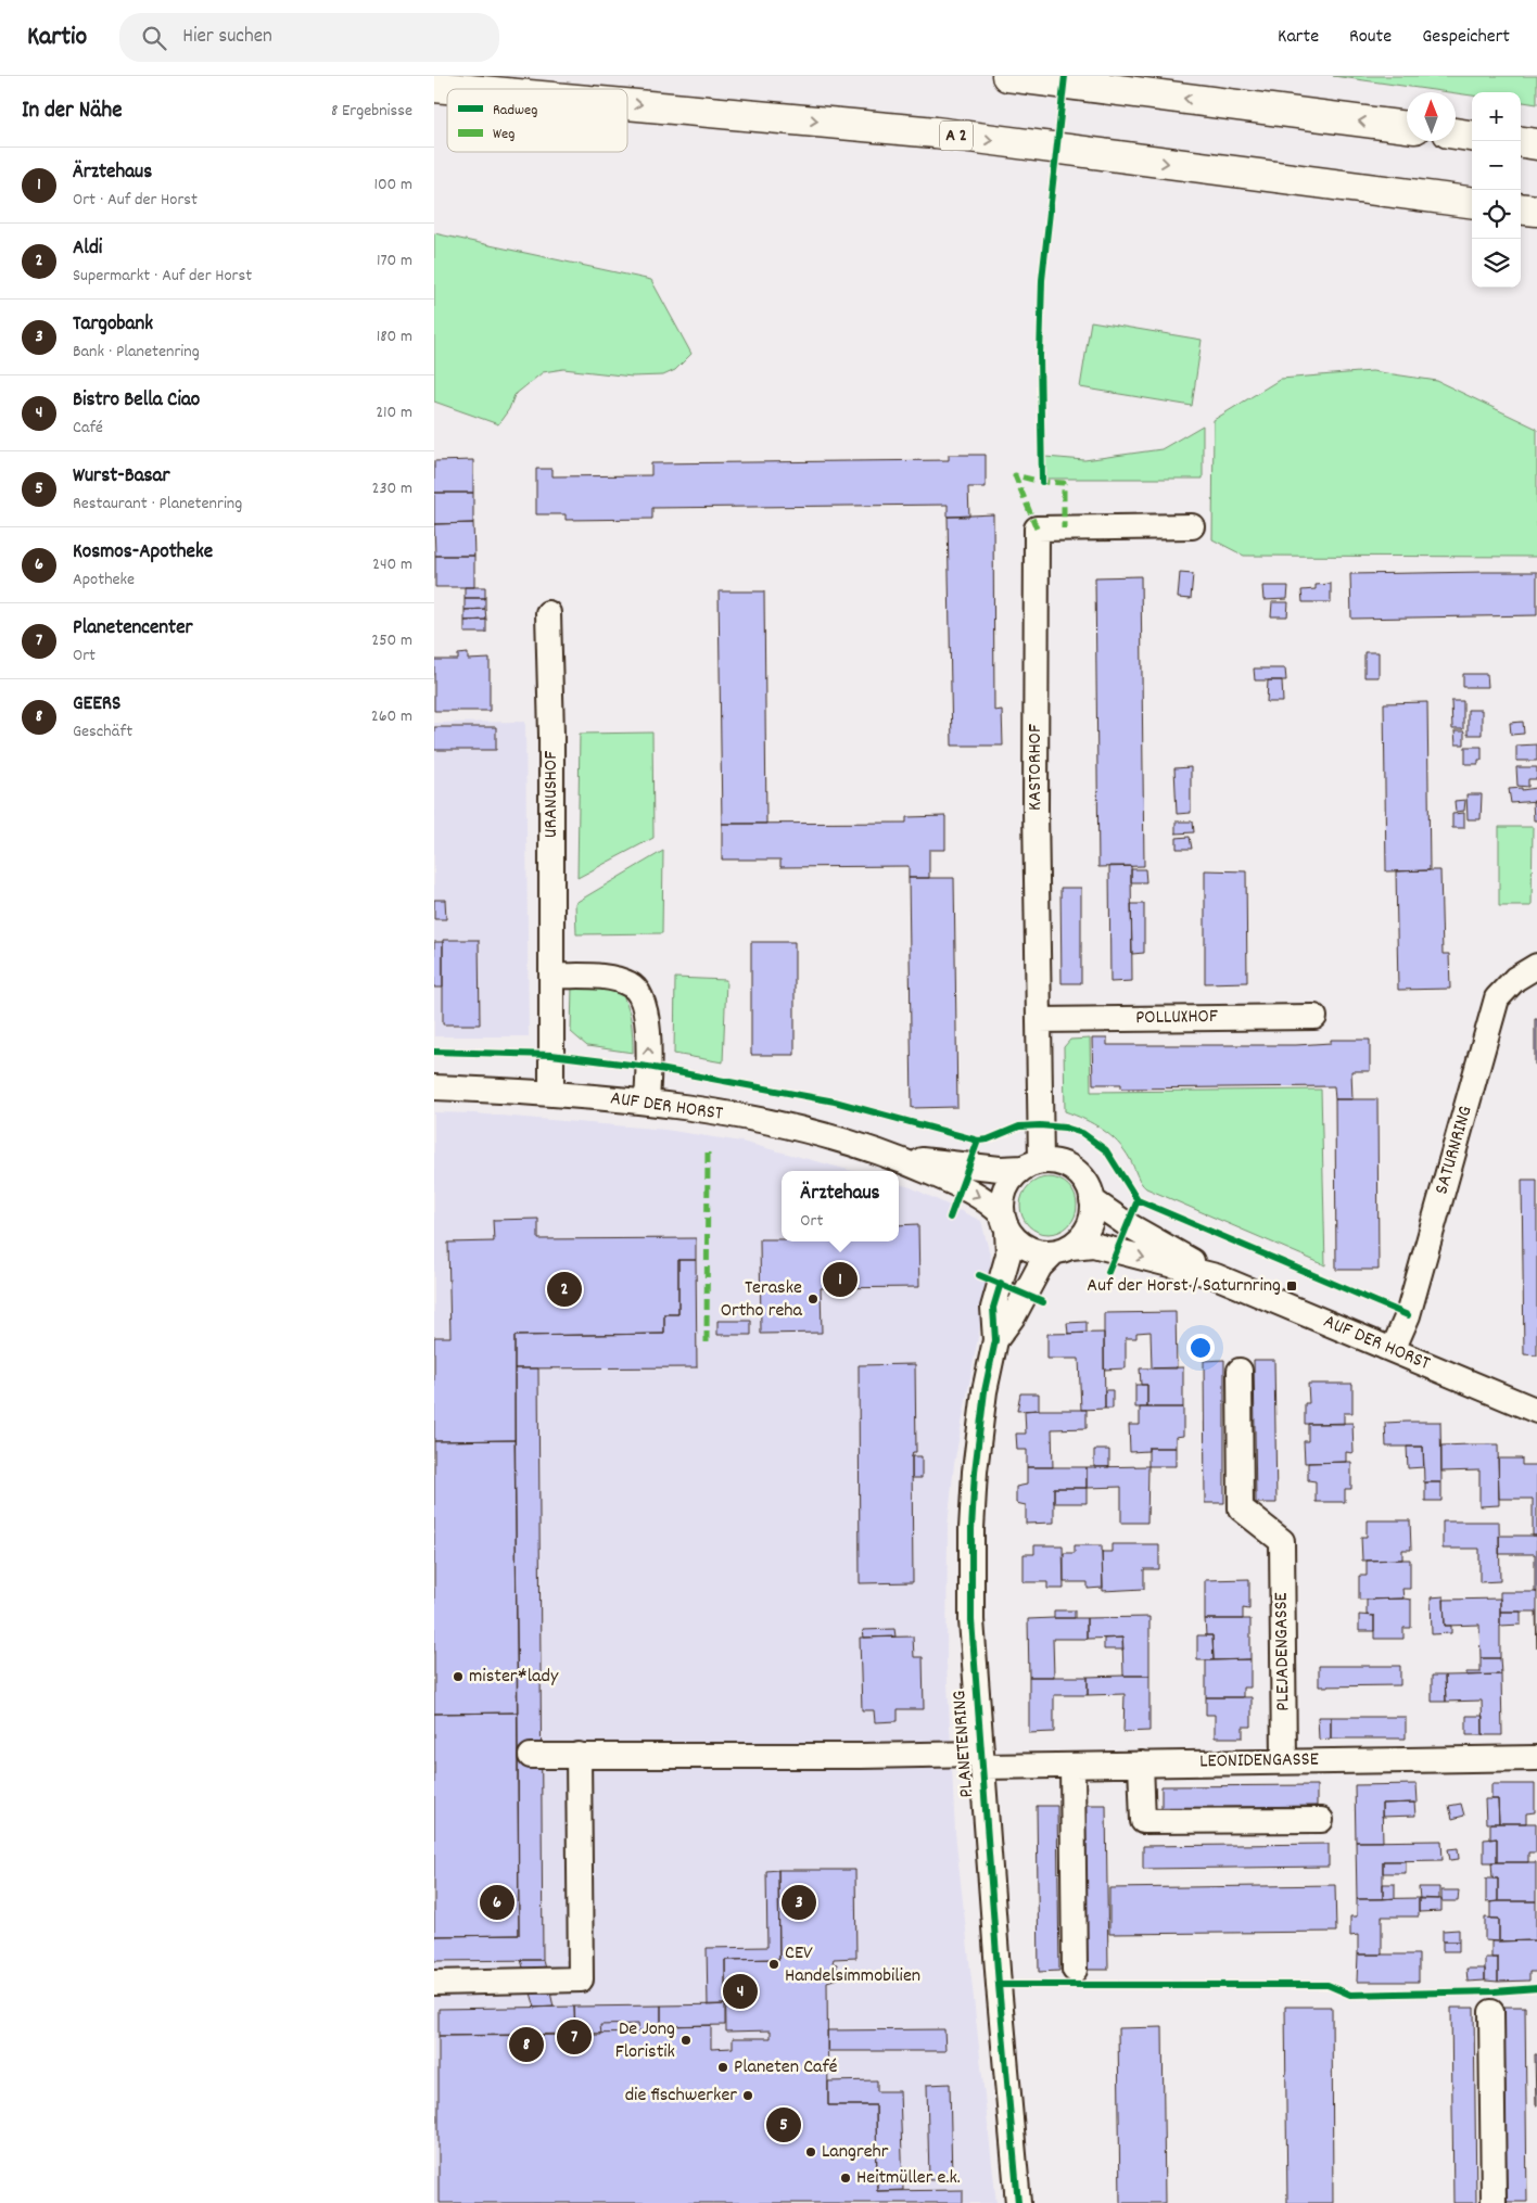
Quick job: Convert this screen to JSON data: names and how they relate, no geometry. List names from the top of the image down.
{
  "streets": {
    "highway": ["A 2"],
    "street": [
      "KASTORHOF",
      "URANUSHOF",
      "POLLUXHOF",
      "AUF DER HORST",
      "SATURNRING",
      "PLEJADENGASSE",
      "PLANETENRING",
      "LEONIDENGASSE"
    ]
  },
  "crossings": [
    ["KASTORHOF", "POLLUXHOF"],
    ["KASTORHOF", "AUF DER HORST"],
    ["KASTORHOF", "PLANETENRING"],
    ["URANUSHOF", "AUF DER HORST"],
    ["AUF DER HORST", "SATURNRING"],
    ["AUF DER HORST", "PLANETENRING"],
    ["PLEJADENGASSE", "LEONIDENGASSE"],
    ["PLANETENRING", "LEONIDENGASSE"]
  ],
  "places": {
    "transit": ["Auf der Horst / Saturnring"],
    "other": [
      "Teraske Ortho reha",
      "mister*lady",
      "CEV Handelsimmobilien",
      "De Jong Floristik",
      "Planeten Café",
      "die fischwerker",
      "Langrehr",
      "Heitmüller e.k."
    ]
  },
  "legend": ["Radweg", "Weg"],
  "north": "top",
  "page": {
    "header": "Kartio",
    "search": "Hier suchen",
    "nav": ["Karte", "Route", "Gespeichert"],
    "heading": ["In der Nähe", "8 Ergebnisse"],
    "map_buttons": ["+", "−"],
    "list": [
      {
        "mark": "1",
        "name": "Ärztehaus",
        "note": "Ort · Auf der Horst",
        "value": "100 m"
      },
      {
        "mark": "2",
        "name": "Aldi",
        "note": "Supermarkt · Auf der Horst",
        "value": "170 m"
      },
      {
        "mark": "3",
        "name": "Targobank",
        "note": "Bank · Planetenring",
        "value": "180 m"
      },
      {
        "mark": "4",
        "name": "Bistro Bella Ciao",
        "note": "Café",
        "value": "210 m"
      },
      {
        "mark": "5",
        "name": "Wurst-Basar",
        "note": "Restaurant · Planetenring",
        "value": "230 m"
      },
      {
        "mark": "6",
        "name": "Kosmos-Apotheke",
        "note": "Apotheke",
        "value": "240 m"
      },
      {
        "mark": "7",
        "name": "Planetencenter",
        "note": "Ort",
        "value": "250 m"
      },
      {
        "mark": "8",
        "name": "GEERS",
        "note": "Geschäft",
        "value": "260 m"
      }
    ],
    "popup": ["Ärztehaus", "Ort"],
    "pins": [
      "1",
      "2",
      "3",
      "6",
      "4",
      "7",
      "8",
      "5"
    ]
  }
}
